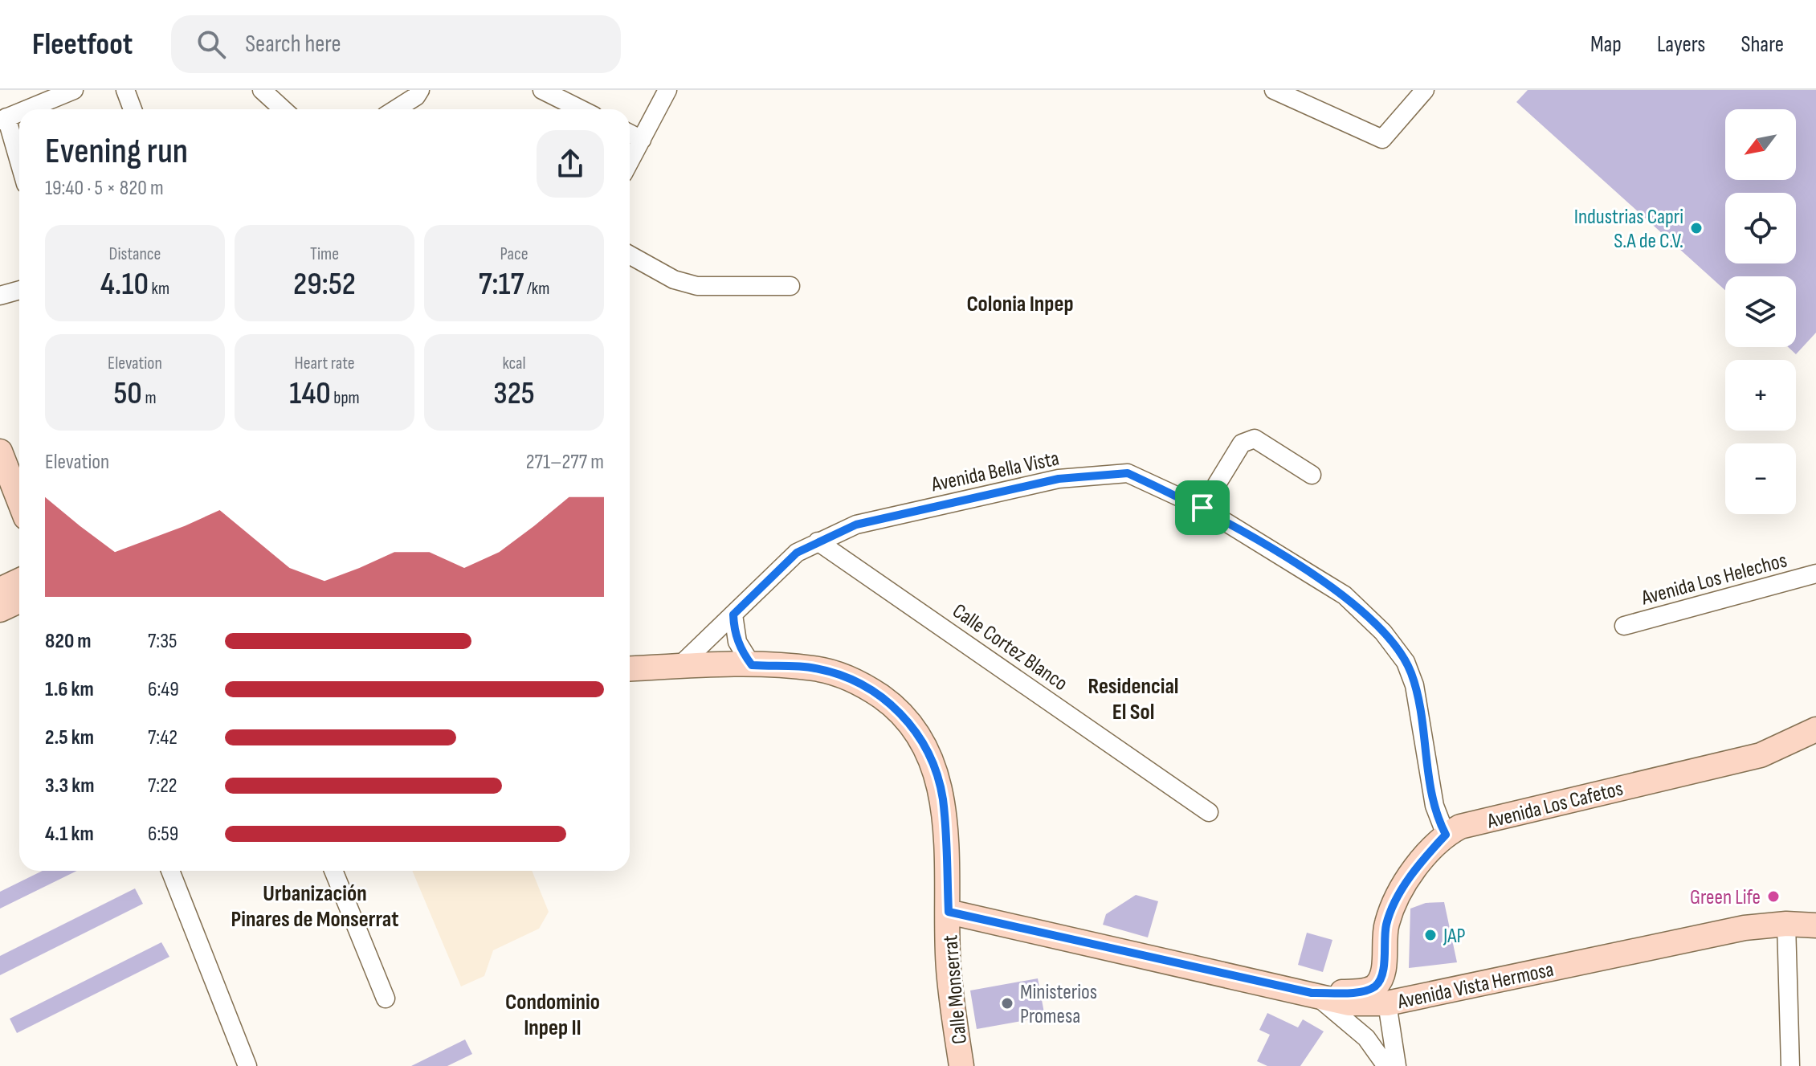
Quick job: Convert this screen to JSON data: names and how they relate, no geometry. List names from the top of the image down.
{
  "streets": {
    "street": [
      "Avenida Bella Vista",
      "Avenida Los Helechos",
      "Calle Cortez Blanco",
      "Avenida Los Cafetos",
      "Avenida Vista Hermosa",
      "Calle Monserrat"
    ]
  },
  "crossings": [
    ["Avenida Bella Vista", "Calle Cortez Blanco"],
    ["Avenida Bella Vista", "Avenida Los Cafetos"],
    ["Avenida Bella Vista", "Calle Monserrat"],
    ["Avenida Vista Hermosa", "Calle Monserrat"]
  ],
  "districts": [
    "Colonia Inpep",
    "Residencial El Sol",
    "Urbanización Pinares de Monserrat",
    "Condominio Inpep II"
  ],
  "places": [
    "Industrias Capri S.A de C.V.",
    "Green Life",
    "JAP",
    "Ministerios Promesa"
  ],
  "north": "bottom left",
  "page": {
    "header": "Fleetfoot",
    "search": "Search here",
    "nav": ["Map", "Layers", "Share"],
    "map_buttons": ["+", "−"],
    "heading": ["Evening run", "19:40 · 5 × 820 m"],
    "stats": [
      ["Distance", "4.10 km"],
      ["Time", "29:52"],
      ["Pace", "7:17 /km"],
      ["Elevation", "50 m"],
      ["Heart rate", "140 bpm"],
      ["kcal", "325"]
    ],
    "chart": ["Elevation", "271–277 m"],
    "list": [
      {
        "name": "820 m",
        "note": "7:35"
      },
      {
        "name": "1.6 km",
        "note": "6:49"
      },
      {
        "name": "2.5 km",
        "note": "7:42"
      },
      {
        "name": "3.3 km",
        "note": "7:22"
      },
      {
        "name": "4.1 km",
        "note": "6:59"
      }
    ]
  }
}
